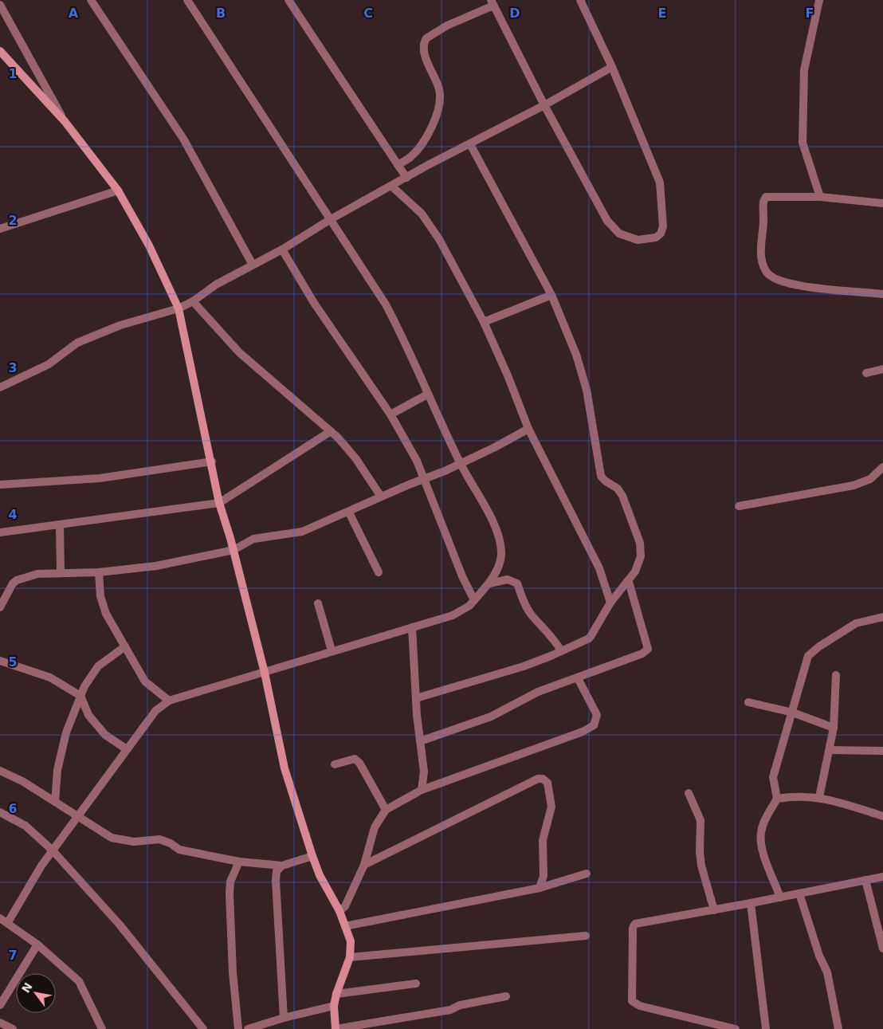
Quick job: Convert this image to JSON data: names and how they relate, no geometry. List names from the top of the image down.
{
  "north": "top left",
  "grid": {
    "columns": [
      "A",
      "B",
      "C",
      "D",
      "E",
      "F"
    ],
    "rows": [
      "1",
      "2",
      "3",
      "4",
      "5",
      "6",
      "7"
    ]
  }
}
